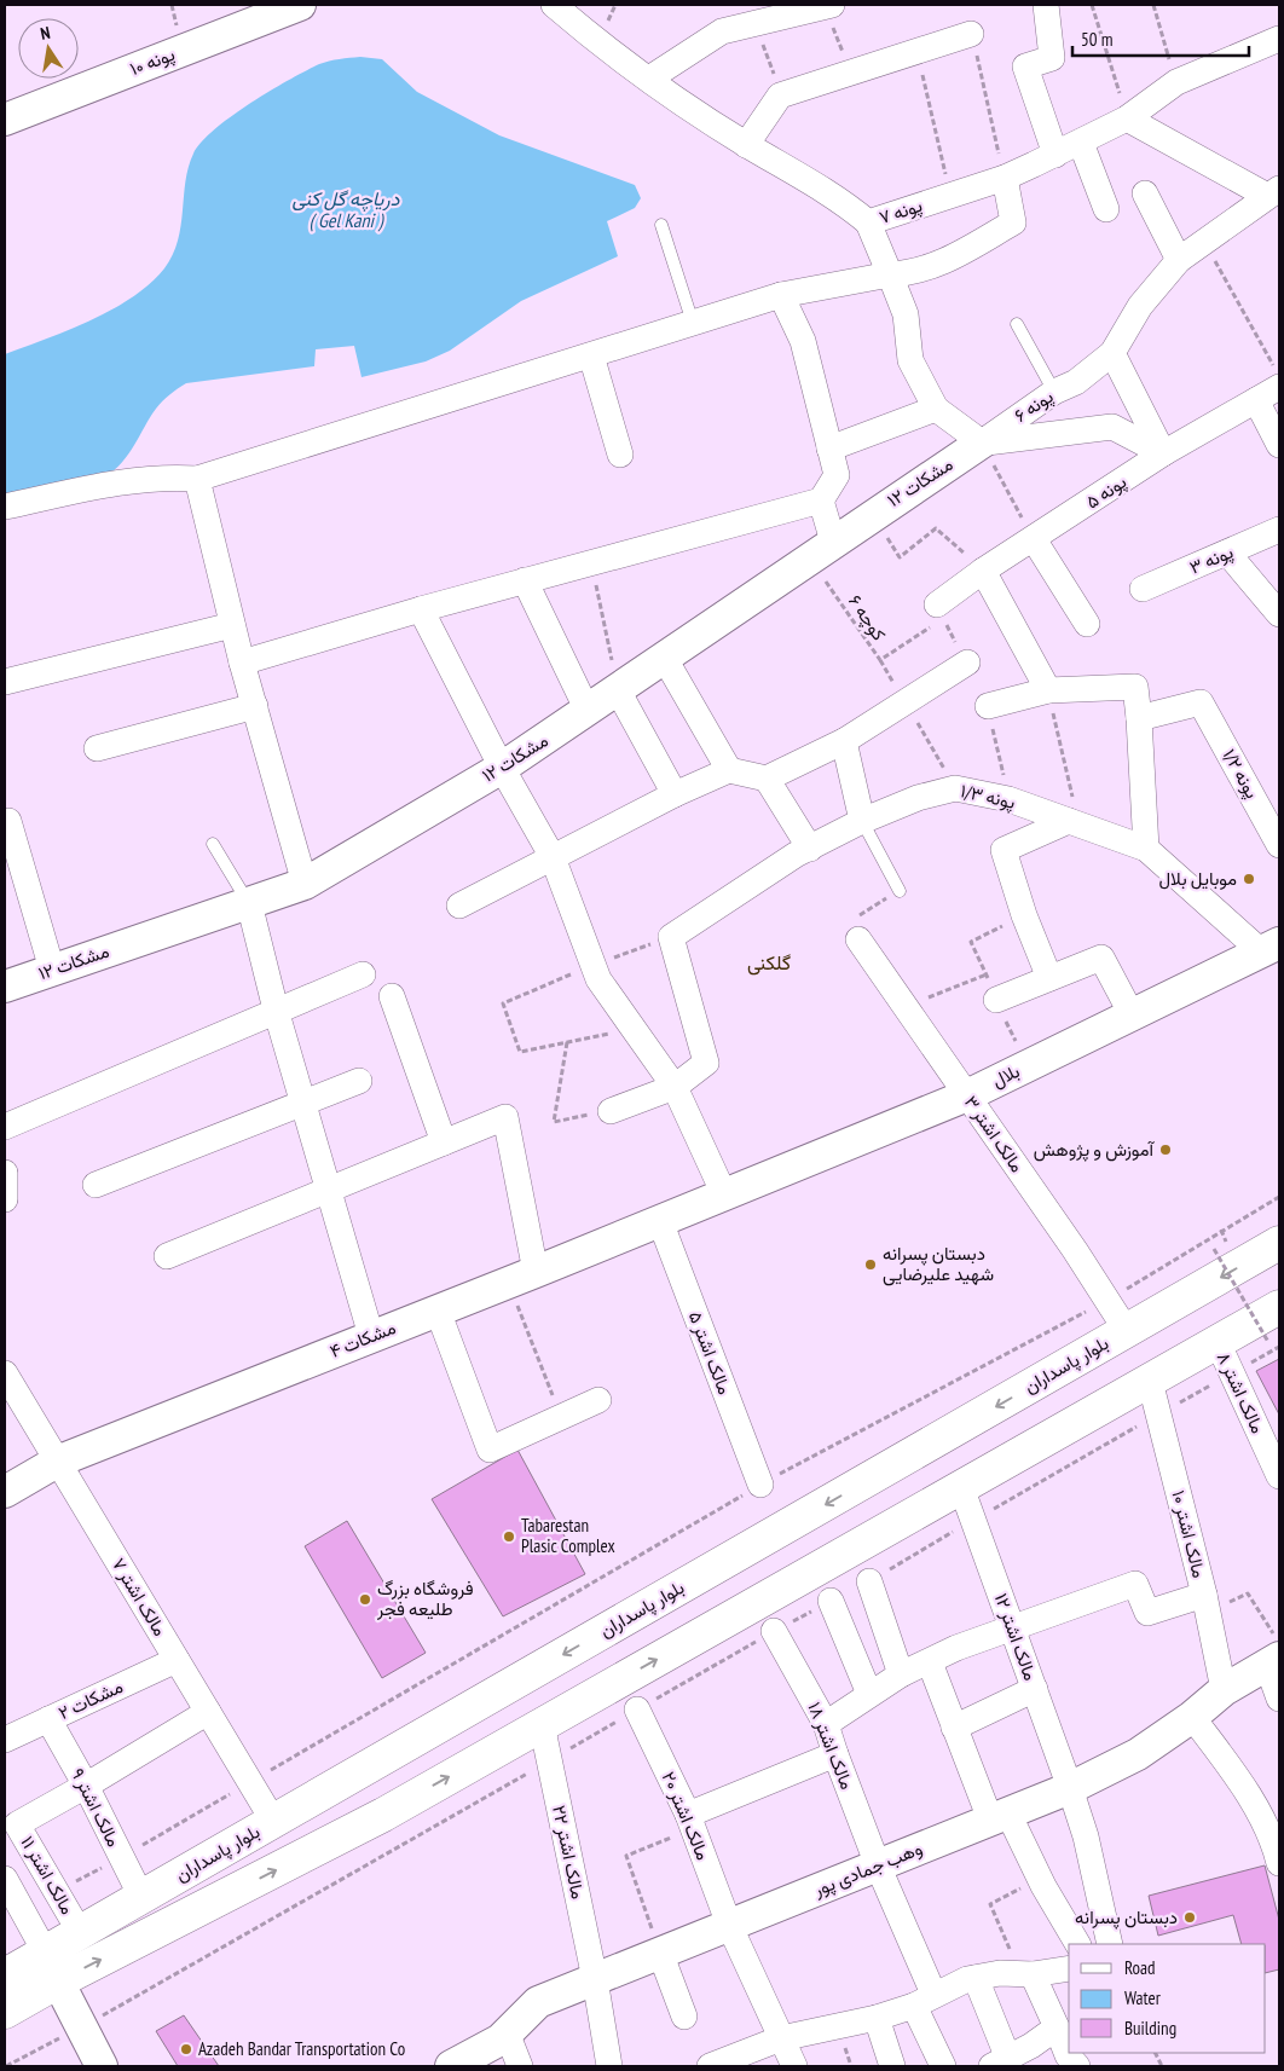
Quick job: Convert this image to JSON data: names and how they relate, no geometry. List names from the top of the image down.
{
  "streets": {
    "main road": ["بلوار پاسداران"],
    "street": [
      "پونه ۱۰",
      "پونه ۷",
      "پونه ۶",
      "مشکات ۱۲",
      "پونه ۵",
      "پونه ۳",
      "پونه ۱/۲",
      "پونه ۱/۳",
      "بلال",
      "مالک اشتر ۳",
      "مشکات ۴",
      "مالک اشتر ۵",
      "مالک اشتر ۸",
      "مالک اشتر ۱۰",
      "مالک اشتر ۷",
      "مالک اشتر ۱۲",
      "مشکات ۲",
      "مالک اشتر ۱۸",
      "مالک اشتر ۹",
      "مالک اشتر ۲۰",
      "مالک اشتر ۲۲",
      "وهب جمادی پور",
      "مالک اشتر ۱۱"
    ],
    "path": ["کوچه ۶"]
  },
  "crossings": [
    ["پونه ۶", "مشکات ۱۲"],
    ["مشکات ۱۲", "کوچه ۶"],
    ["پونه ۵", "کوچه ۶"],
    ["پونه ۱/۳", "بلال"],
    ["بلال", "مالک اشتر ۳"],
    ["بلال", "مشکات ۴"],
    ["مالک اشتر ۳", "بلوار پاسداران"],
    ["مشکات ۴", "مالک اشتر ۵"],
    ["مشکات ۴", "مالک اشتر ۷"],
    ["بلوار پاسداران", "مالک اشتر ۸"],
    ["بلوار پاسداران", "مالک اشتر ۱۰"],
    ["بلوار پاسداران", "مالک اشتر ۷"],
    ["بلوار پاسداران", "مالک اشتر ۱۲"],
    ["بلوار پاسداران", "مالک اشتر ۹"],
    ["بلوار پاسداران", "مالک اشتر ۲۲"],
    ["بلوار پاسداران", "مالک اشتر ۱۱"],
    ["مالک اشتر ۱۰", "وهب جمادی پور"],
    ["مالک اشتر ۷", "مشکات ۲"],
    ["مالک اشتر ۱۲", "وهب جمادی پور"],
    ["مشکات ۲", "مالک اشتر ۹"],
    ["مالک اشتر ۱۸", "وهب جمادی پور"],
    ["مالک اشتر ۹", "مالک اشتر ۱۱"],
    ["مالک اشتر ۲۰", "وهب جمادی پور"],
    ["مالک اشتر ۲۲", "وهب جمادی پور"]
  ],
  "districts": ["گلکنی"],
  "water": ["دریاچه گل کنی ( Gel Kani )"],
  "places": [
    "موبایل بلال",
    "آموزش و پژوهش",
    "دبستان پسرانه شهید علیرضایی",
    "Tabarestan Plasic Complex",
    "فروشگاه بزرگ طلیعه فجر",
    "دبستان پسرانه",
    "Azadeh Bandar Transportation Co"
  ],
  "legend": ["Road", "Water", "Building"],
  "scale_bar": "50 m",
  "north": "top"
}
